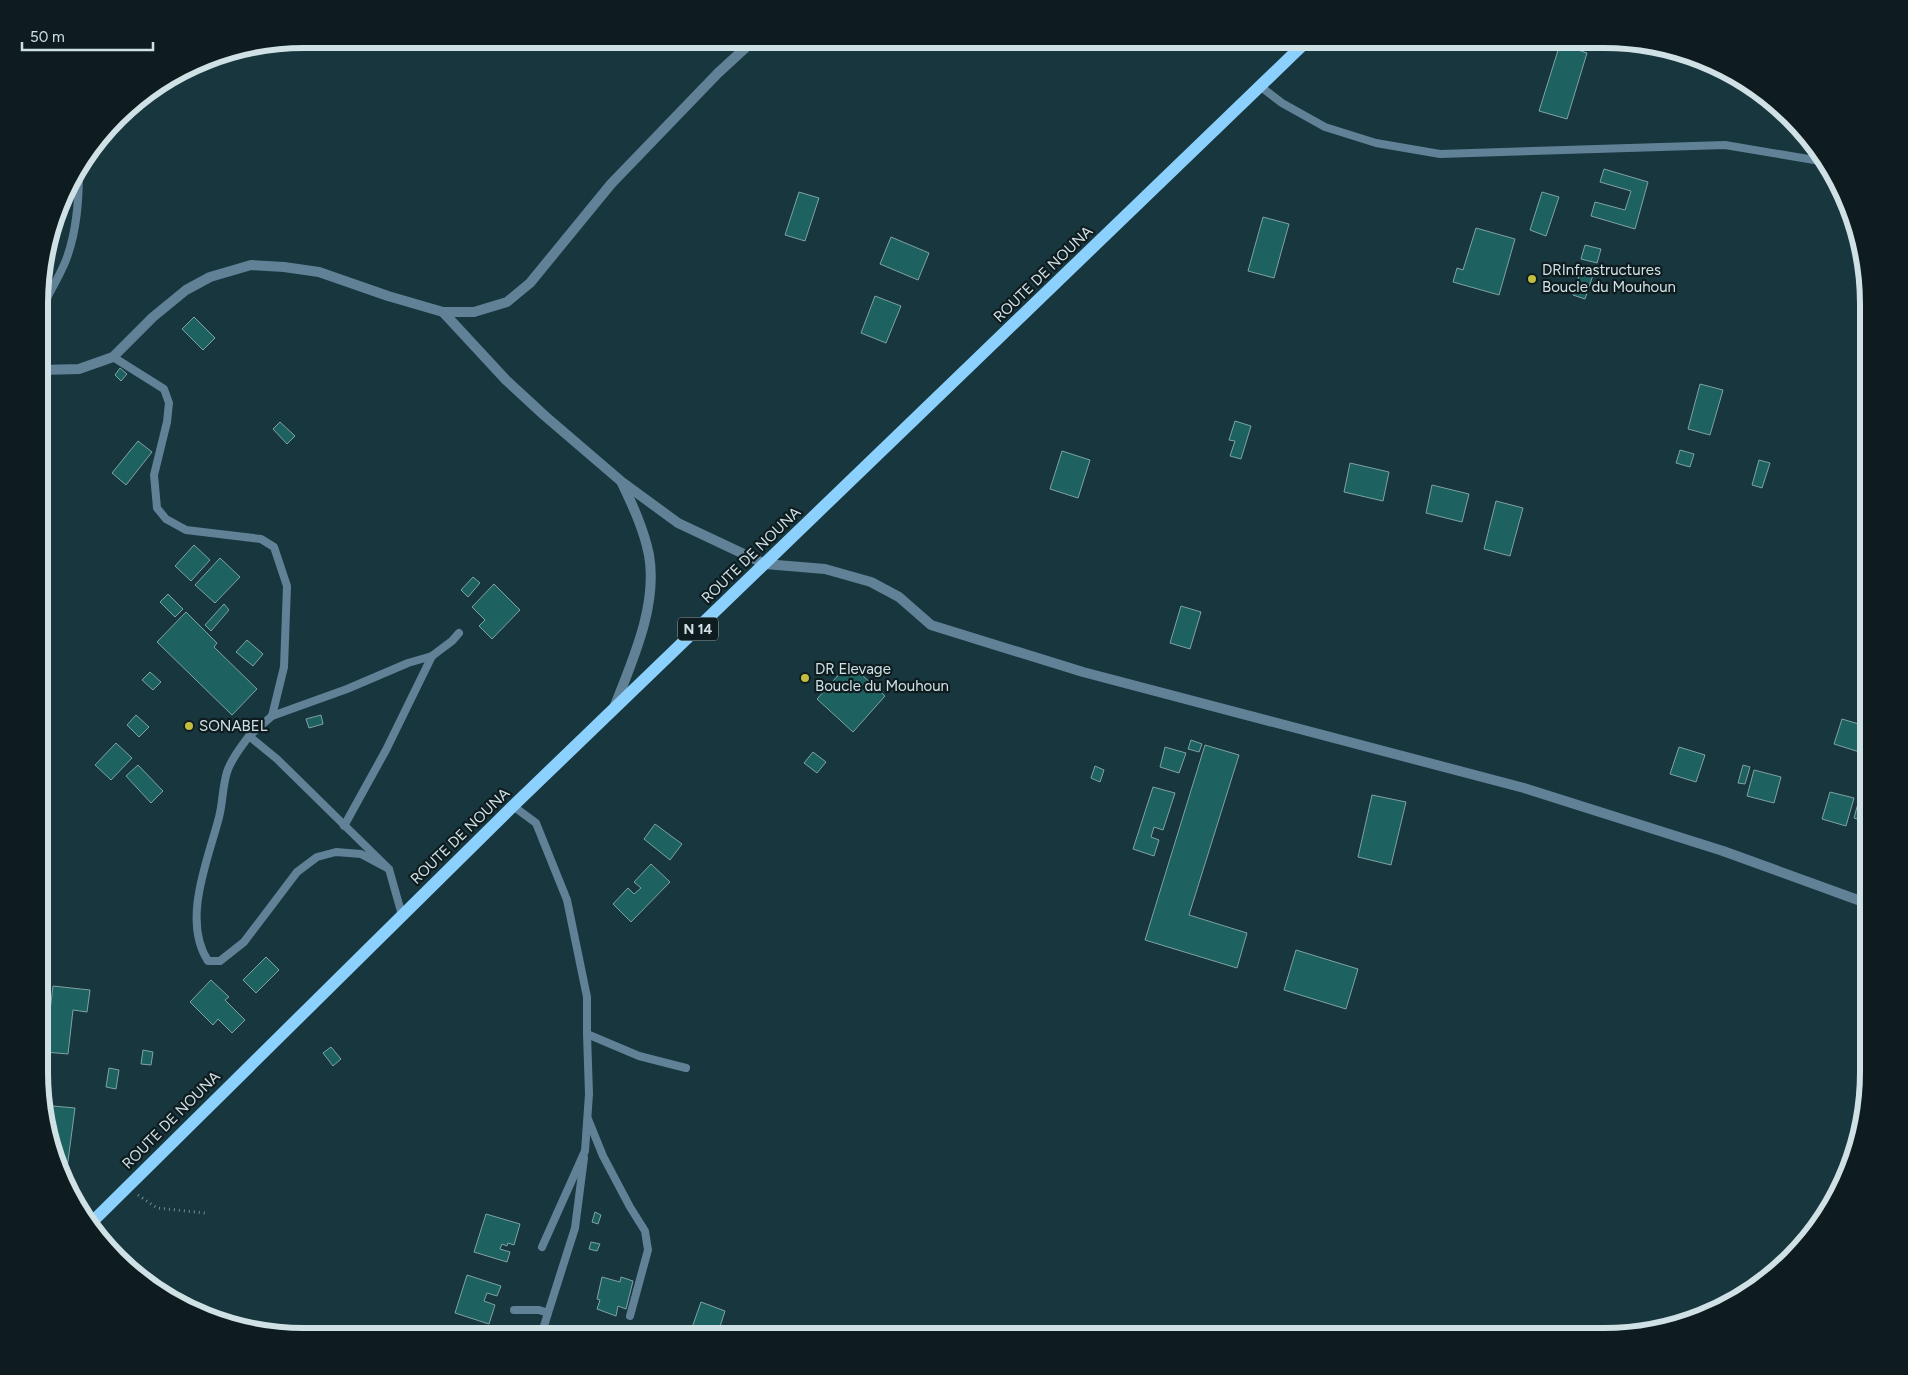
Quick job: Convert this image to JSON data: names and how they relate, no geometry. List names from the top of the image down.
{
  "streets": {
    "main road": ["ROUTE DE NOUNA", "N 14"]
  },
  "places": ["DRInfrastructures Boucle du Mouhoun", "DR Elevage Boucle du Mouhoun", "SONABEL"],
  "scale_bar": "50 m"
}
